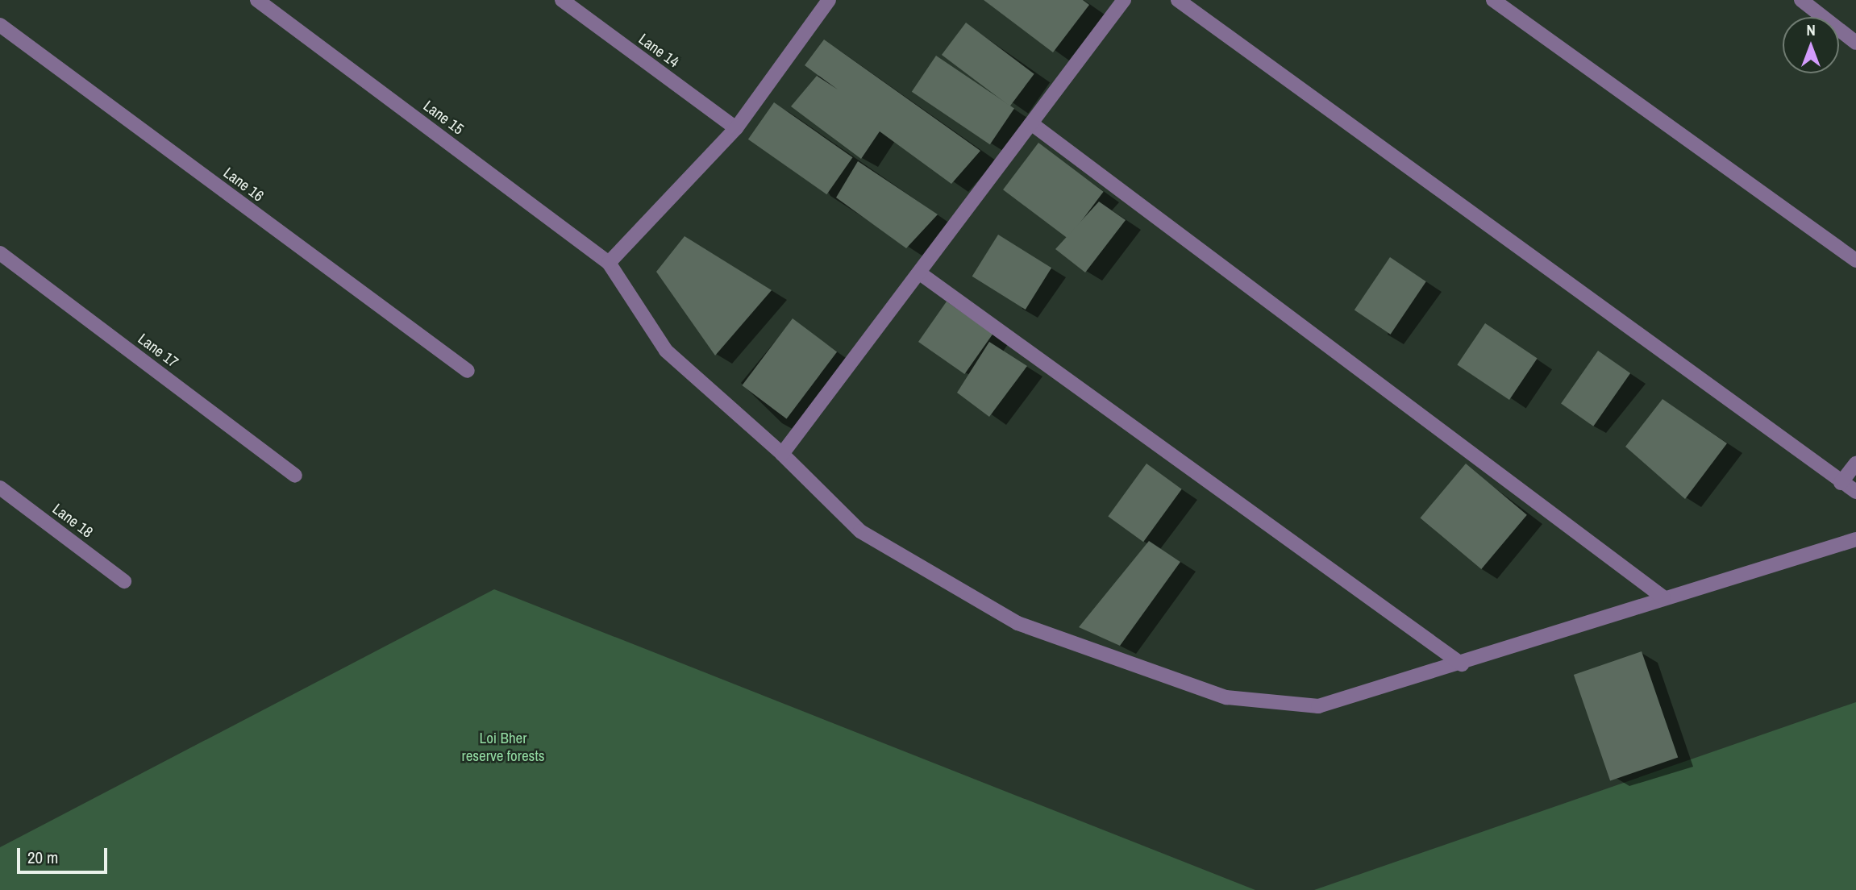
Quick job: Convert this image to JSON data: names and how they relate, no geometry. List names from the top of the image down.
{
  "streets": {
    "street": [
      "Lane 14",
      "Lane 15",
      "Lane 16",
      "Lane 17",
      "Lane 18"
    ]
  },
  "parks": ["Loi Bher reserve forests"],
  "scale_bar": "20 m",
  "north": "top"
}
